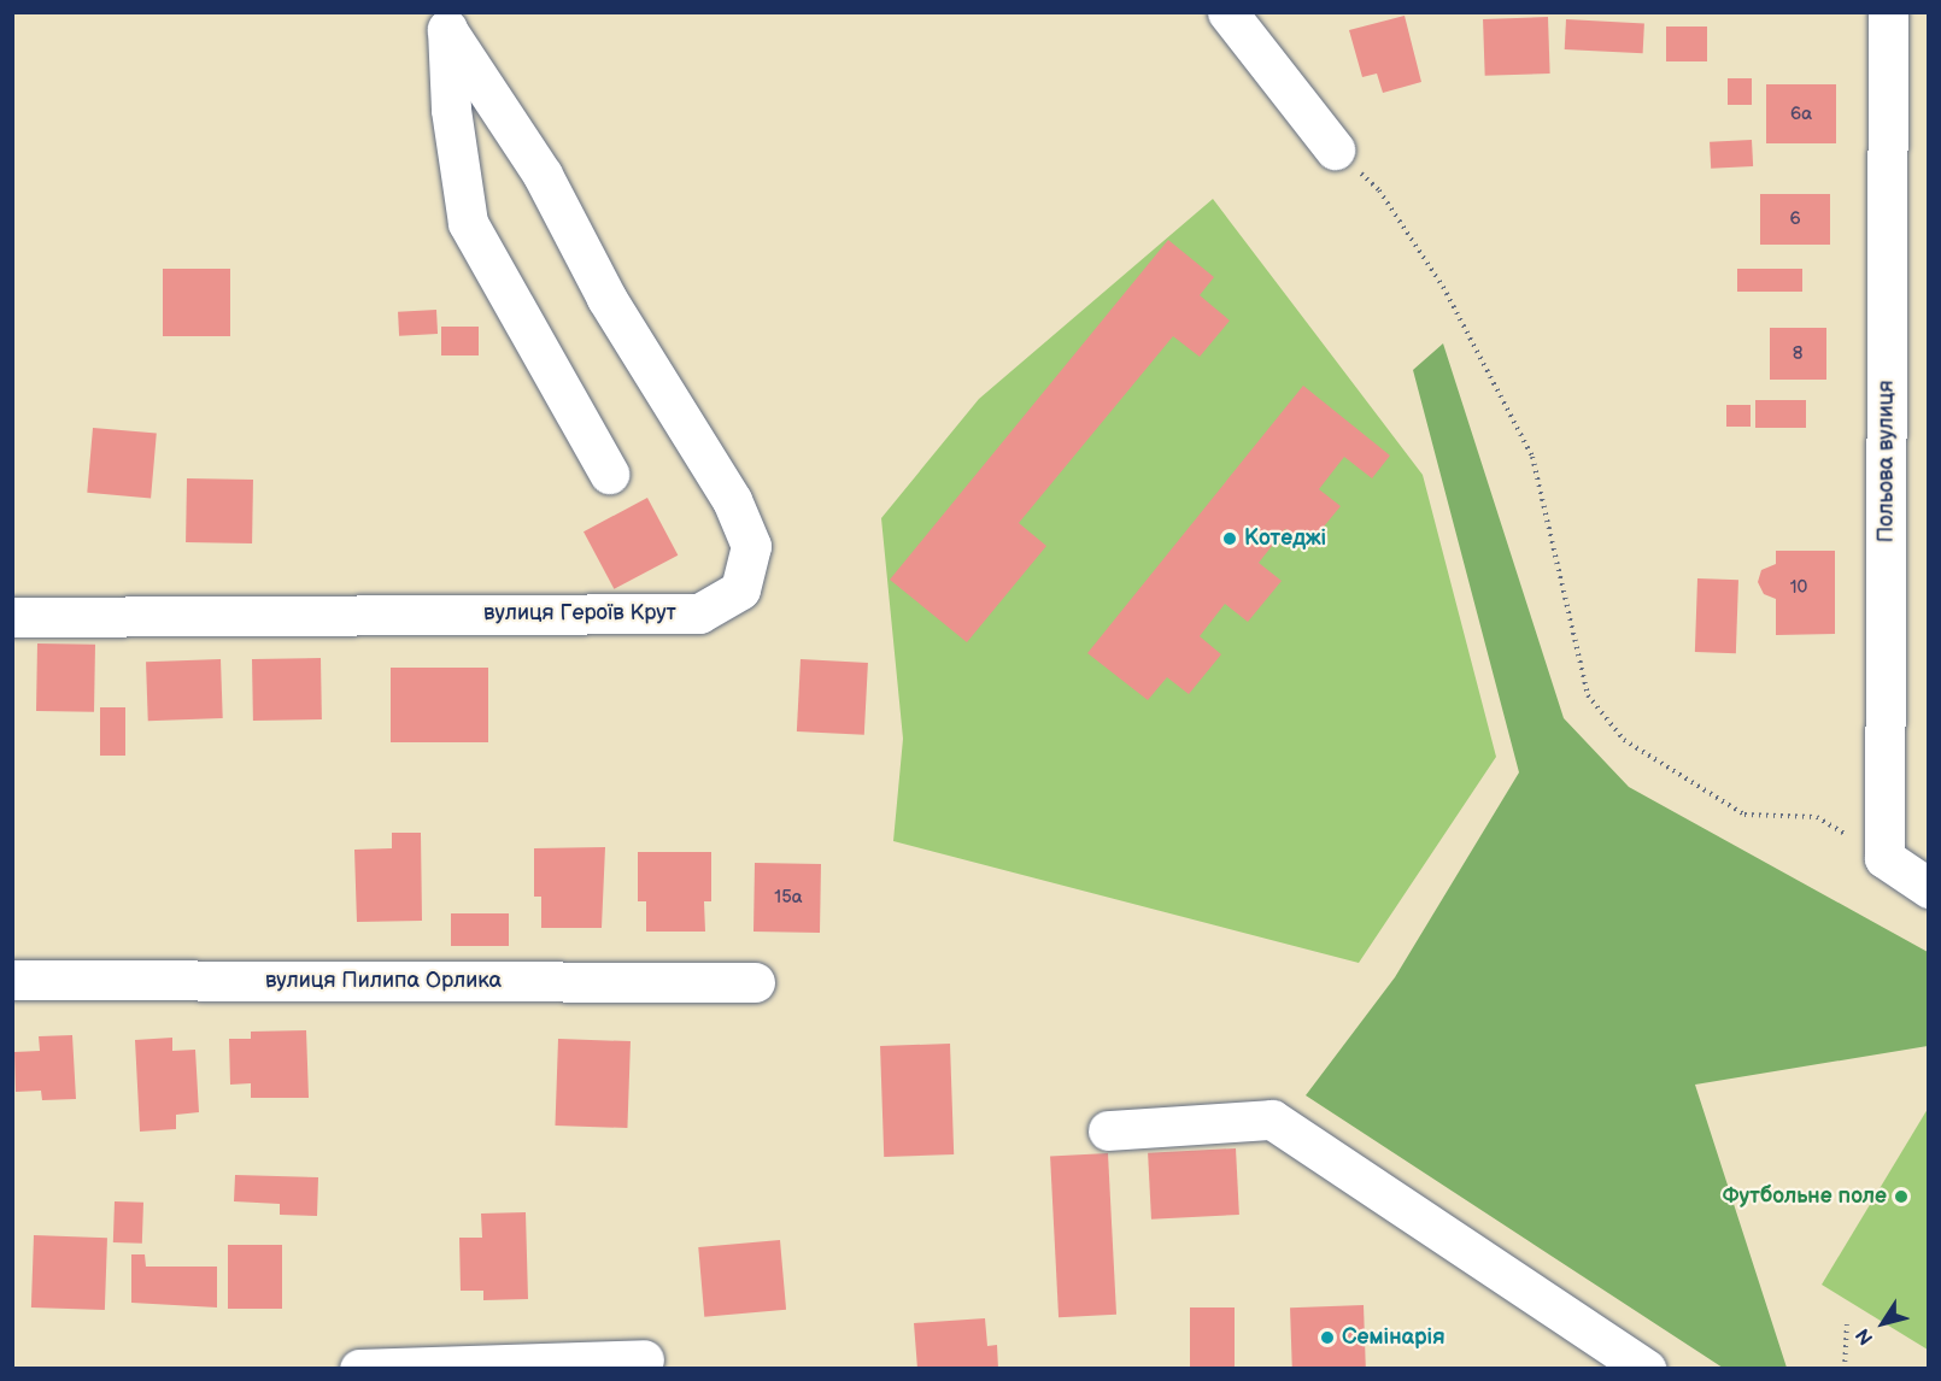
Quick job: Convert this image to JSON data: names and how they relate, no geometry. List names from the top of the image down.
{
  "streets": {
    "street": ["Польова вулиця", "вулиця Героїв Крут", "вулиця Пилипа Орлика"]
  },
  "places": ["Котеджі", "Футбольне поле", "Семінарія"],
  "house_numbers": [
    "6а",
    "6",
    "8",
    "10",
    "15а"
  ],
  "north": "bottom left"
}
